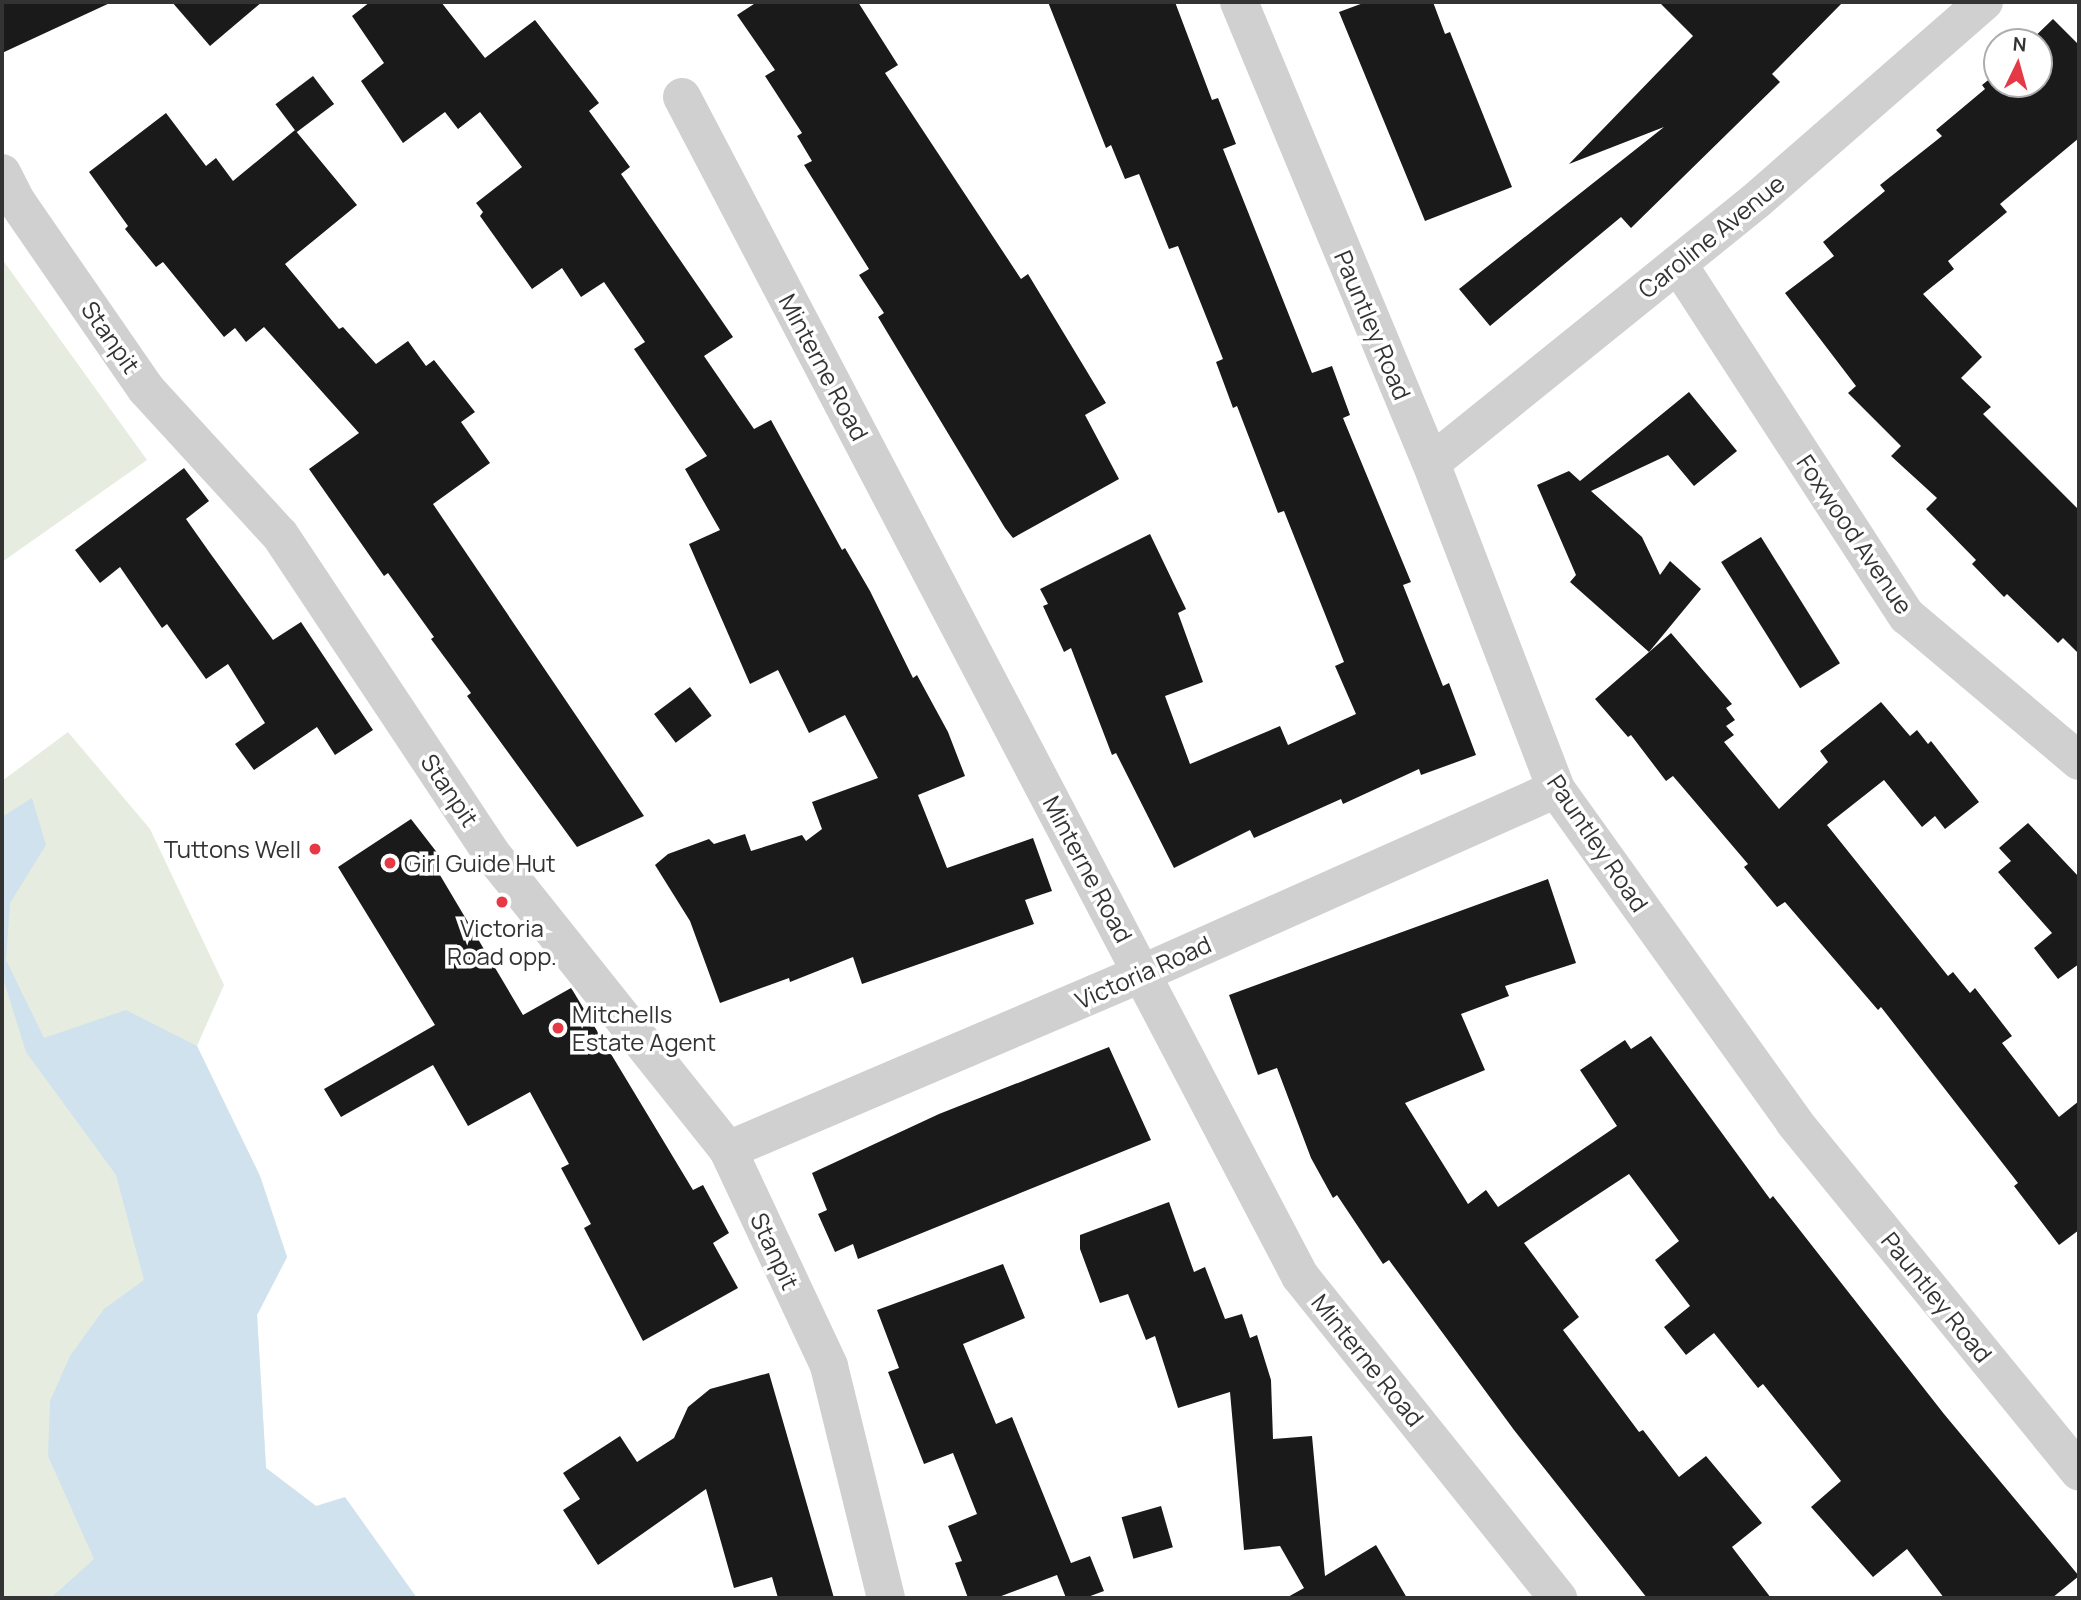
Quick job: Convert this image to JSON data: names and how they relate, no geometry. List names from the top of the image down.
{
  "streets": {
    "street": [
      "Caroline Avenue",
      "Pauntley Road",
      "Stanpit",
      "Minterne Road",
      "Foxwood Avenue",
      "Victoria Road"
    ]
  },
  "crossings": [
    ["Caroline Avenue", "Pauntley Road"],
    ["Caroline Avenue", "Foxwood Avenue"],
    ["Pauntley Road", "Victoria Road"],
    ["Stanpit", "Victoria Road"],
    ["Minterne Road", "Victoria Road"]
  ],
  "places": [
    "Tuttons Well",
    "Girl Guide Hut",
    "Victoria Road opp.",
    "Mitchells Estate Agent"
  ],
  "north": "top"
}
